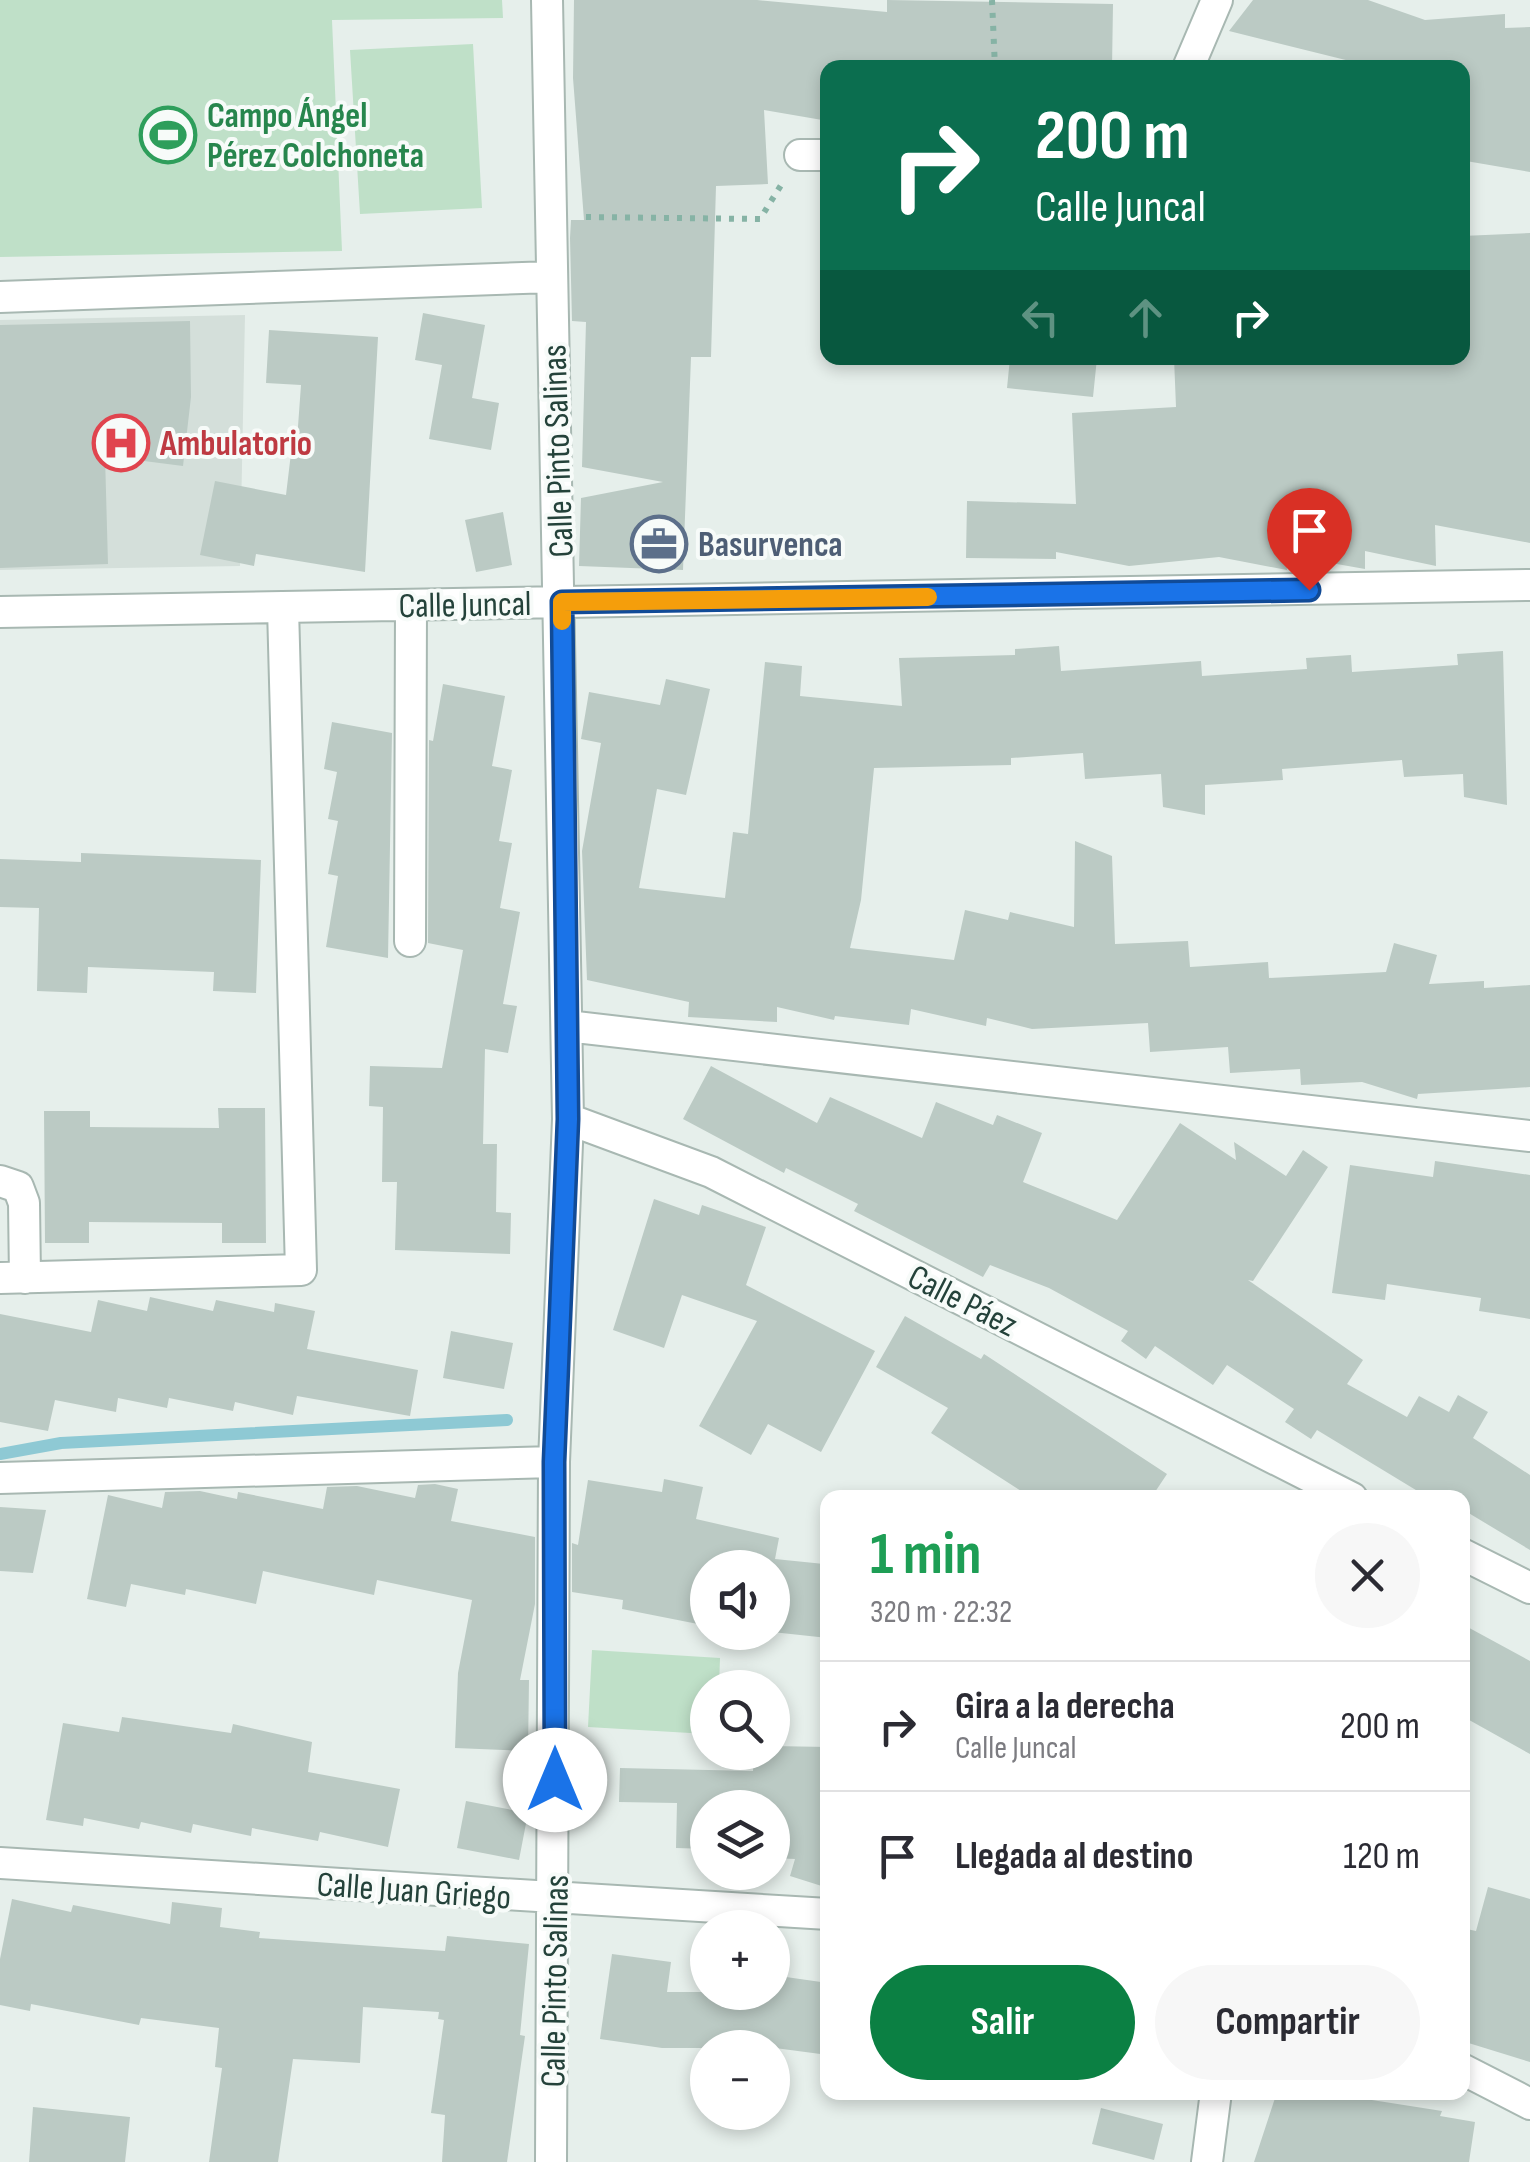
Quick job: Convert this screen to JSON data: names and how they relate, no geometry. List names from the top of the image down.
{
  "streets": {
    "street": [
      "Calle Pinto Salinas",
      "Calle Juncal",
      "Calle Páez",
      "Calle Juan Griego"
    ]
  },
  "crossings": [
    ["Calle Pinto Salinas", "Calle Juncal"],
    ["Calle Pinto Salinas", "Calle Páez"],
    ["Calle Pinto Salinas", "Calle Juan Griego"]
  ],
  "places": {
    "sports": ["Campo Ángel Pérez Colchoneta"],
    "hospital": ["Ambulatorio"],
    "office": ["Basurvenca"]
  },
  "page": {
    "turn": ["200 m", "Calle Juncal"],
    "heading": ["1 min", "320 m · 22:32"],
    "map_buttons": ["+", "−"],
    "list": [
      {
        "name": "Gira a la derecha",
        "note": "Calle Juncal",
        "value": "200 m"
      },
      {
        "name": "Llegada al destino",
        "value": "120 m"
      }
    ],
    "buttons": ["Salir", "Compartir"]
  }
}
